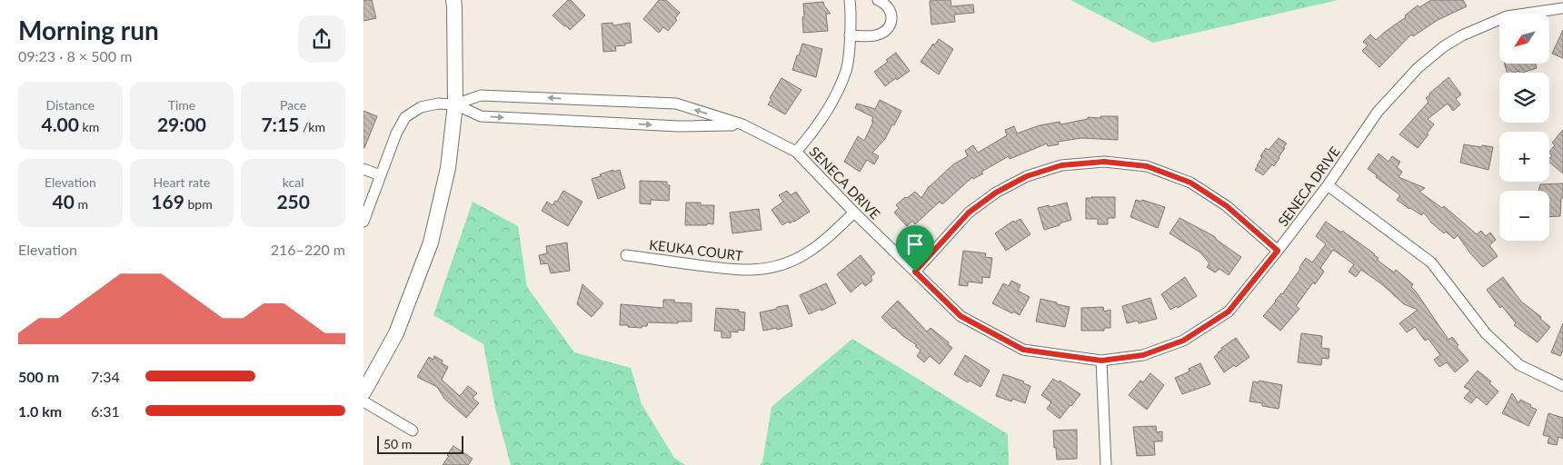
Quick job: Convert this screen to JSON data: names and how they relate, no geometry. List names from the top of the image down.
{
  "streets": {
    "street": ["SENECA DRIVE", "KEUKA COURT"]
  },
  "crossings": [
    ["SENECA DRIVE", "KEUKA COURT"]
  ],
  "scale_bar": "50 m",
  "north": "bottom left",
  "page": {
    "heading": ["Morning run", "09:23 · 8 × 500 m"],
    "map_buttons": ["+", "−"],
    "stats": [
      ["Distance", "4.00 km"],
      ["Time", "29:00"],
      ["Pace", "7:15 /km"],
      ["Elevation", "40 m"],
      ["Heart rate", "169 bpm"],
      ["kcal", "250"]
    ],
    "chart": ["Elevation", "216–220 m"],
    "list": [
      {
        "name": "500 m",
        "note": "7:34"
      },
      {
        "name": "1.0 km",
        "note": "6:31"
      }
    ],
    "scale": "50 m"
  }
}
